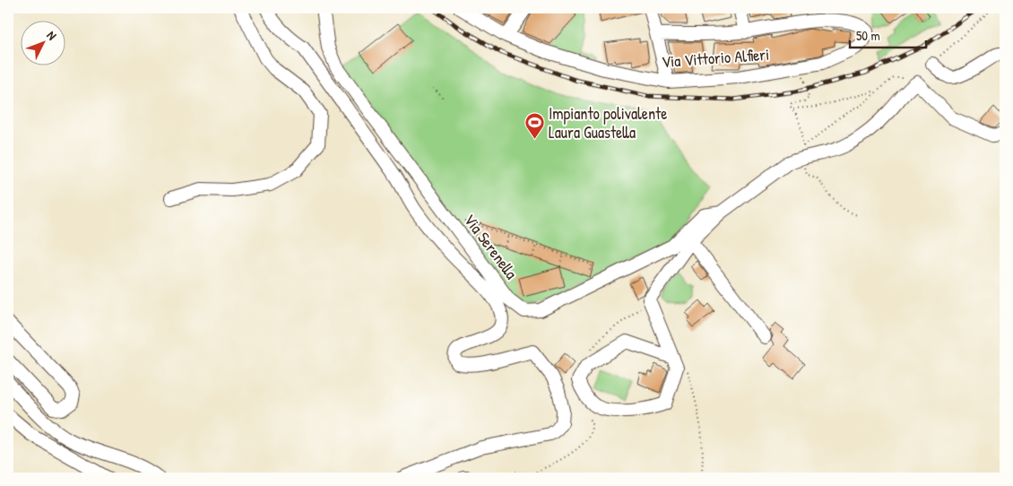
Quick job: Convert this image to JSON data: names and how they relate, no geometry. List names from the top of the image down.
{
  "streets": {
    "street": ["Via Vittorio Alfieri", "Via Serenella"]
  },
  "places": {
    "sports": ["Impianto polivalente Laura Guastella"]
  },
  "scale_bar": "50 m",
  "north": "top right"
}
